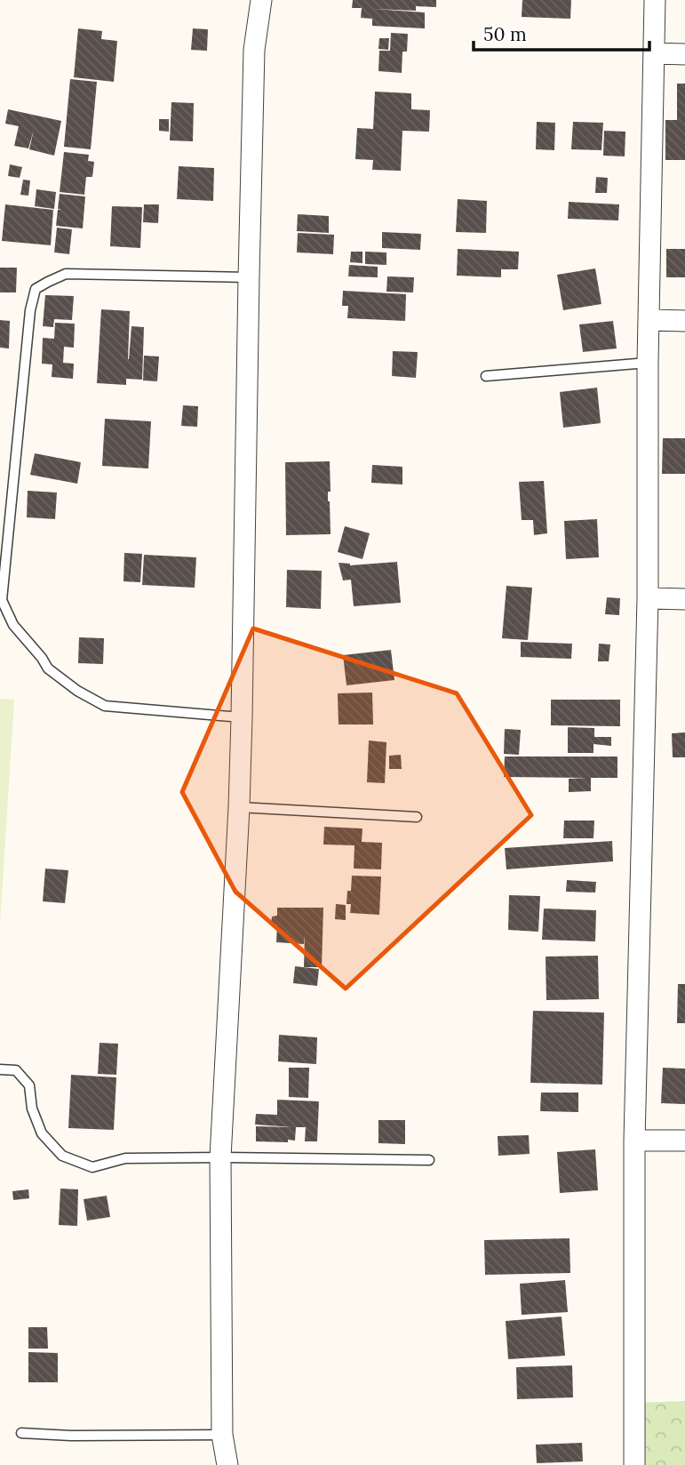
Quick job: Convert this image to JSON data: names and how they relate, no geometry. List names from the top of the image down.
{
  "scale_bar": "50 m"
}
